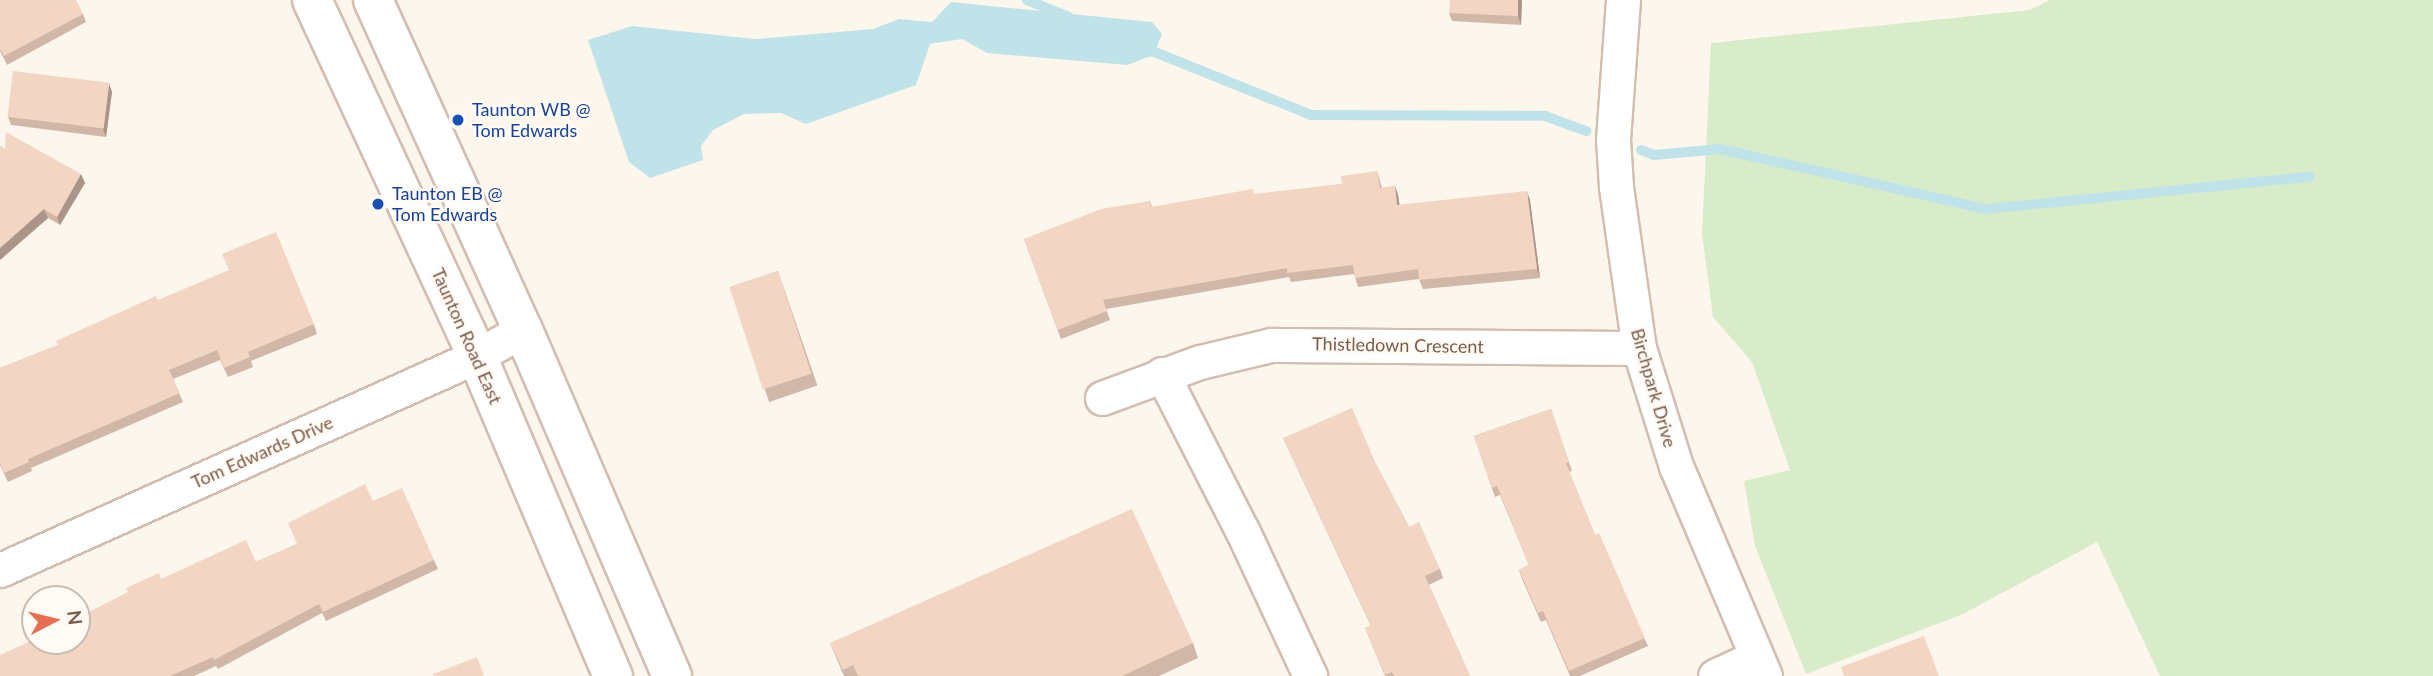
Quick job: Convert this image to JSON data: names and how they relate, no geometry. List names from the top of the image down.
{
  "streets": {
    "main road": ["Taunton Road East"],
    "street": ["Thistledown Crescent", "Birchpark Drive", "Tom Edwards Drive"]
  },
  "crossings": [
    ["Taunton Road East", "Tom Edwards Drive"],
    ["Thistledown Crescent", "Birchpark Drive"]
  ],
  "places": ["Taunton WB @ Tom Edwards", "Taunton EB @ Tom Edwards"],
  "north": "right"
}
